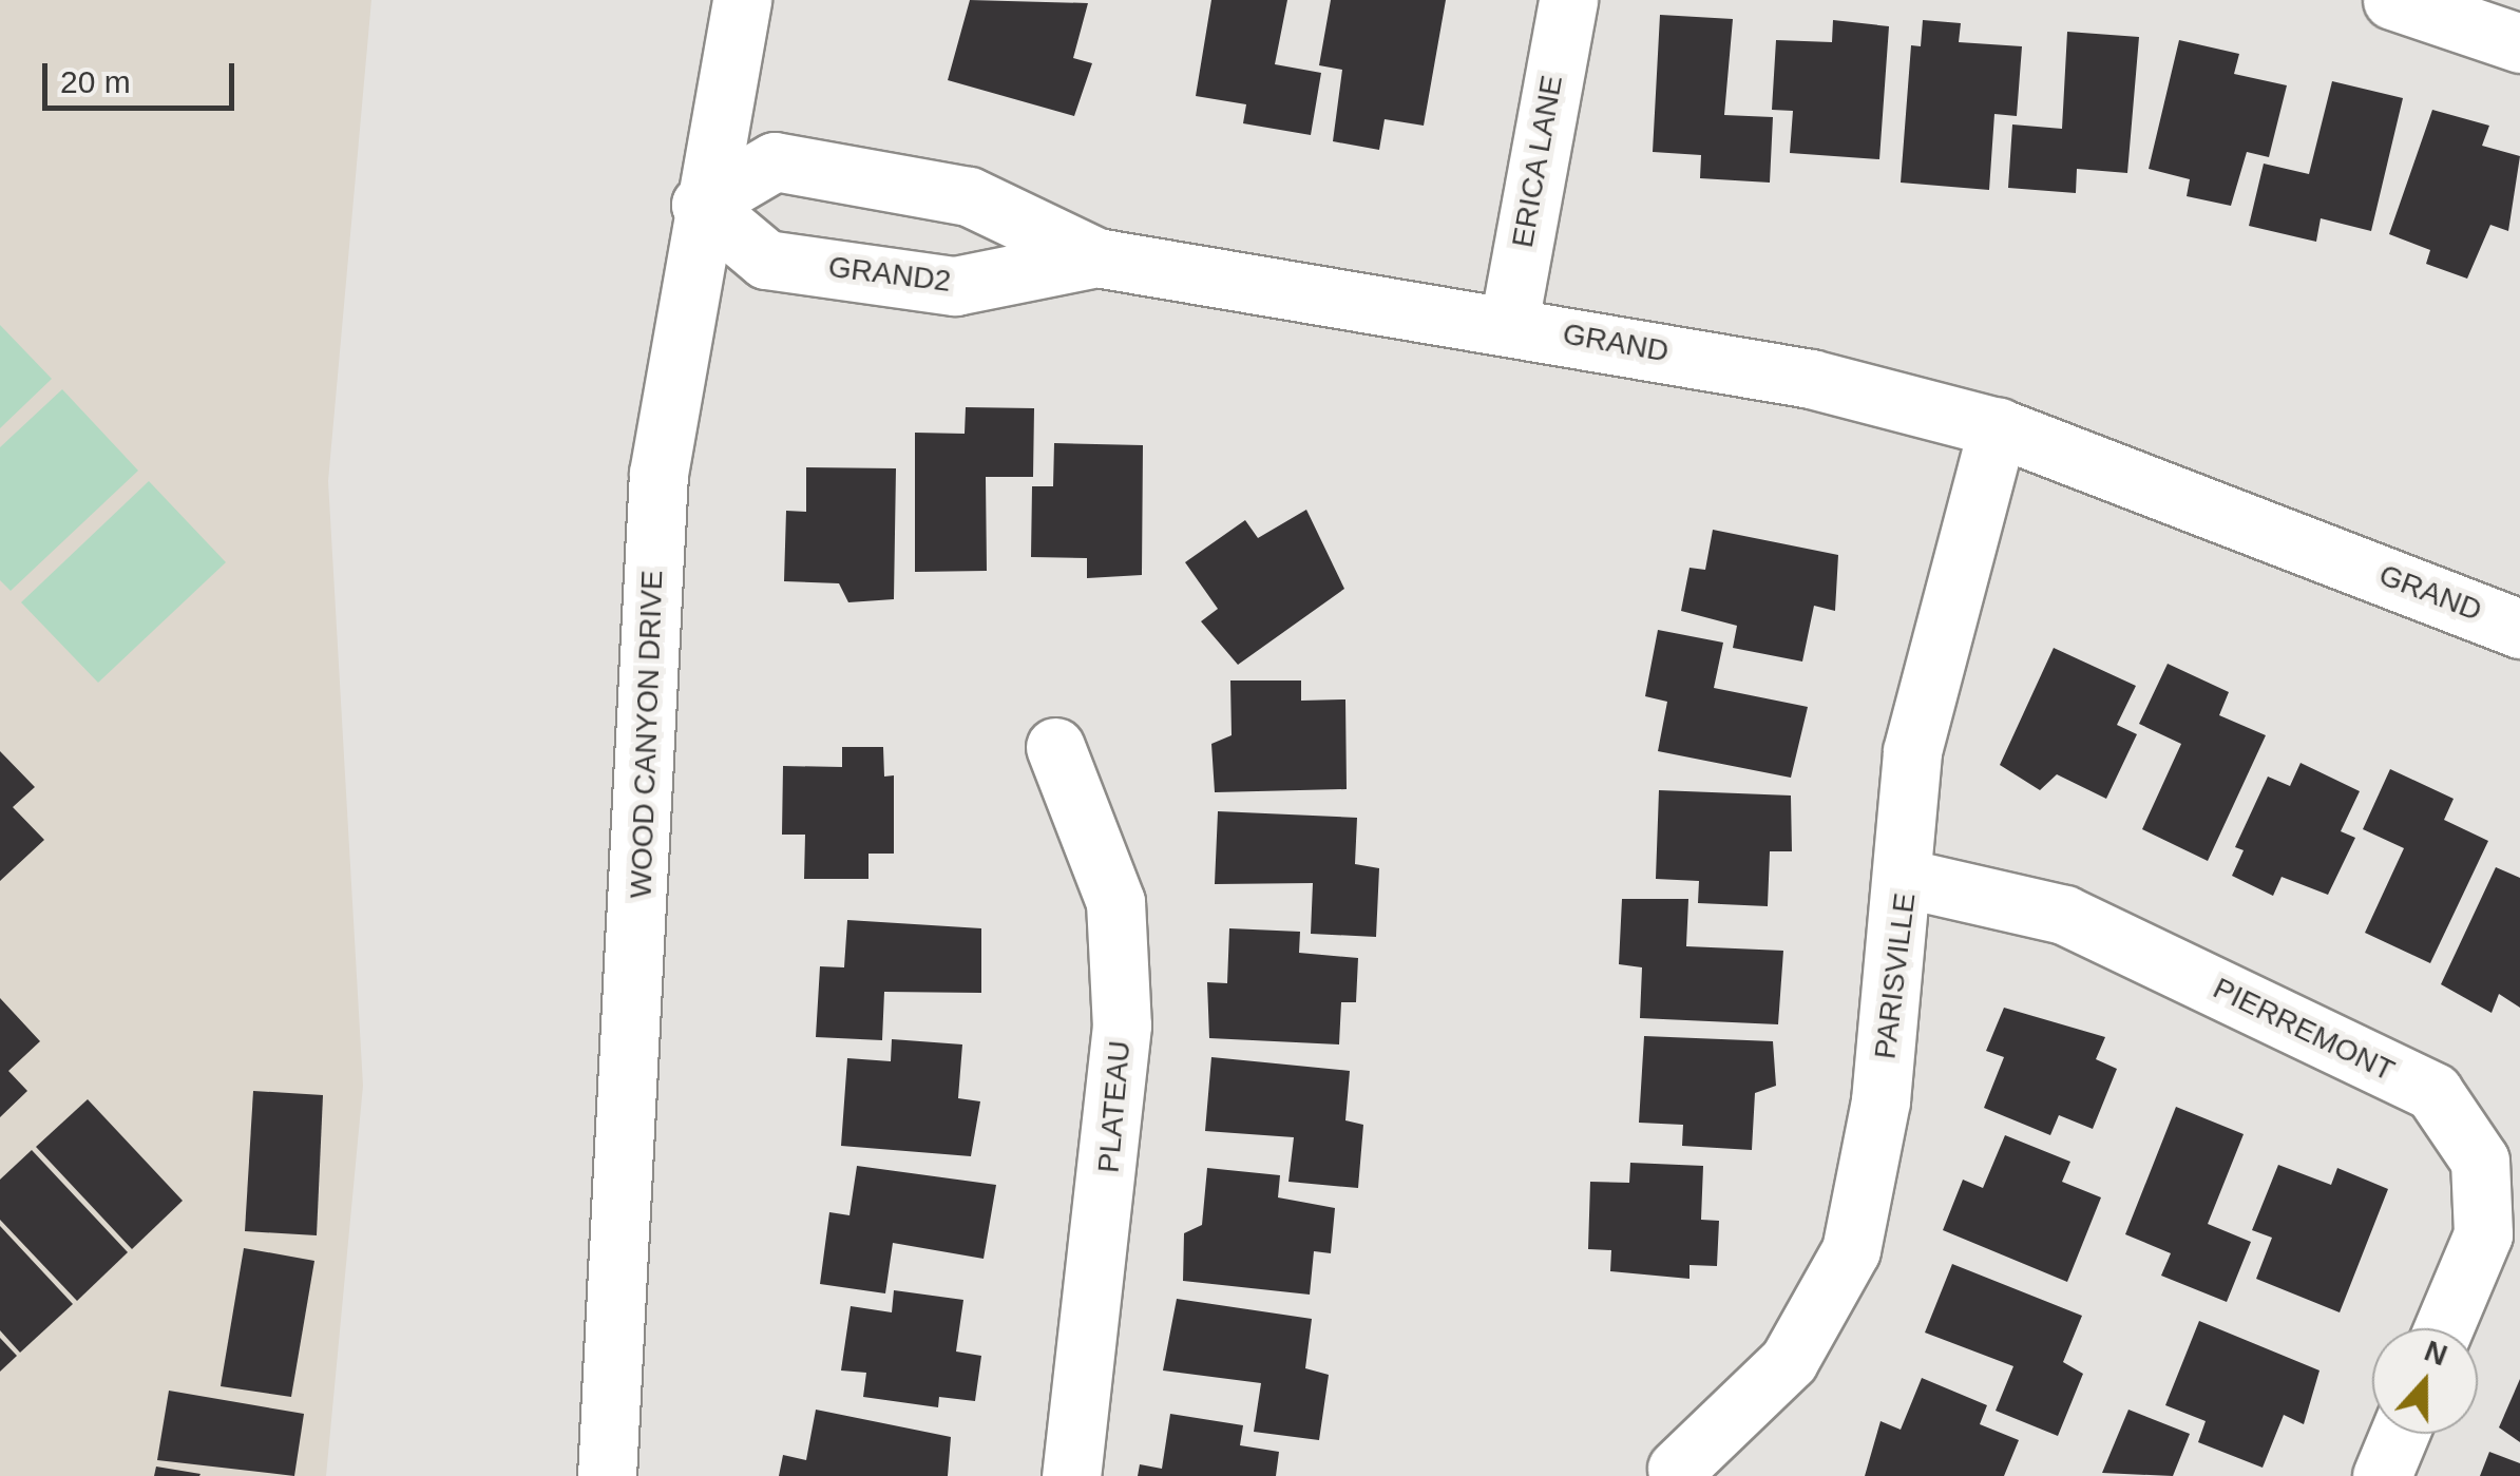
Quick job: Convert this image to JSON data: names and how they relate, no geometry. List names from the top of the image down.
{
  "streets": {
    "street": [
      "ERICA LANE",
      "GRAND2",
      "GRAND",
      "WOOD CANYON DRIVE",
      "PARISVILLE",
      "PIERREMONT",
      "PLATEAU"
    ]
  },
  "crossings": [
    ["ERICA LANE", "GRAND"],
    ["GRAND2", "GRAND"],
    ["GRAND2", "WOOD CANYON DRIVE"],
    ["GRAND", "WOOD CANYON DRIVE"],
    ["GRAND", "PARISVILLE"],
    ["PARISVILLE", "PIERREMONT"]
  ],
  "scale_bar": "20 m",
  "north": "top"
}
